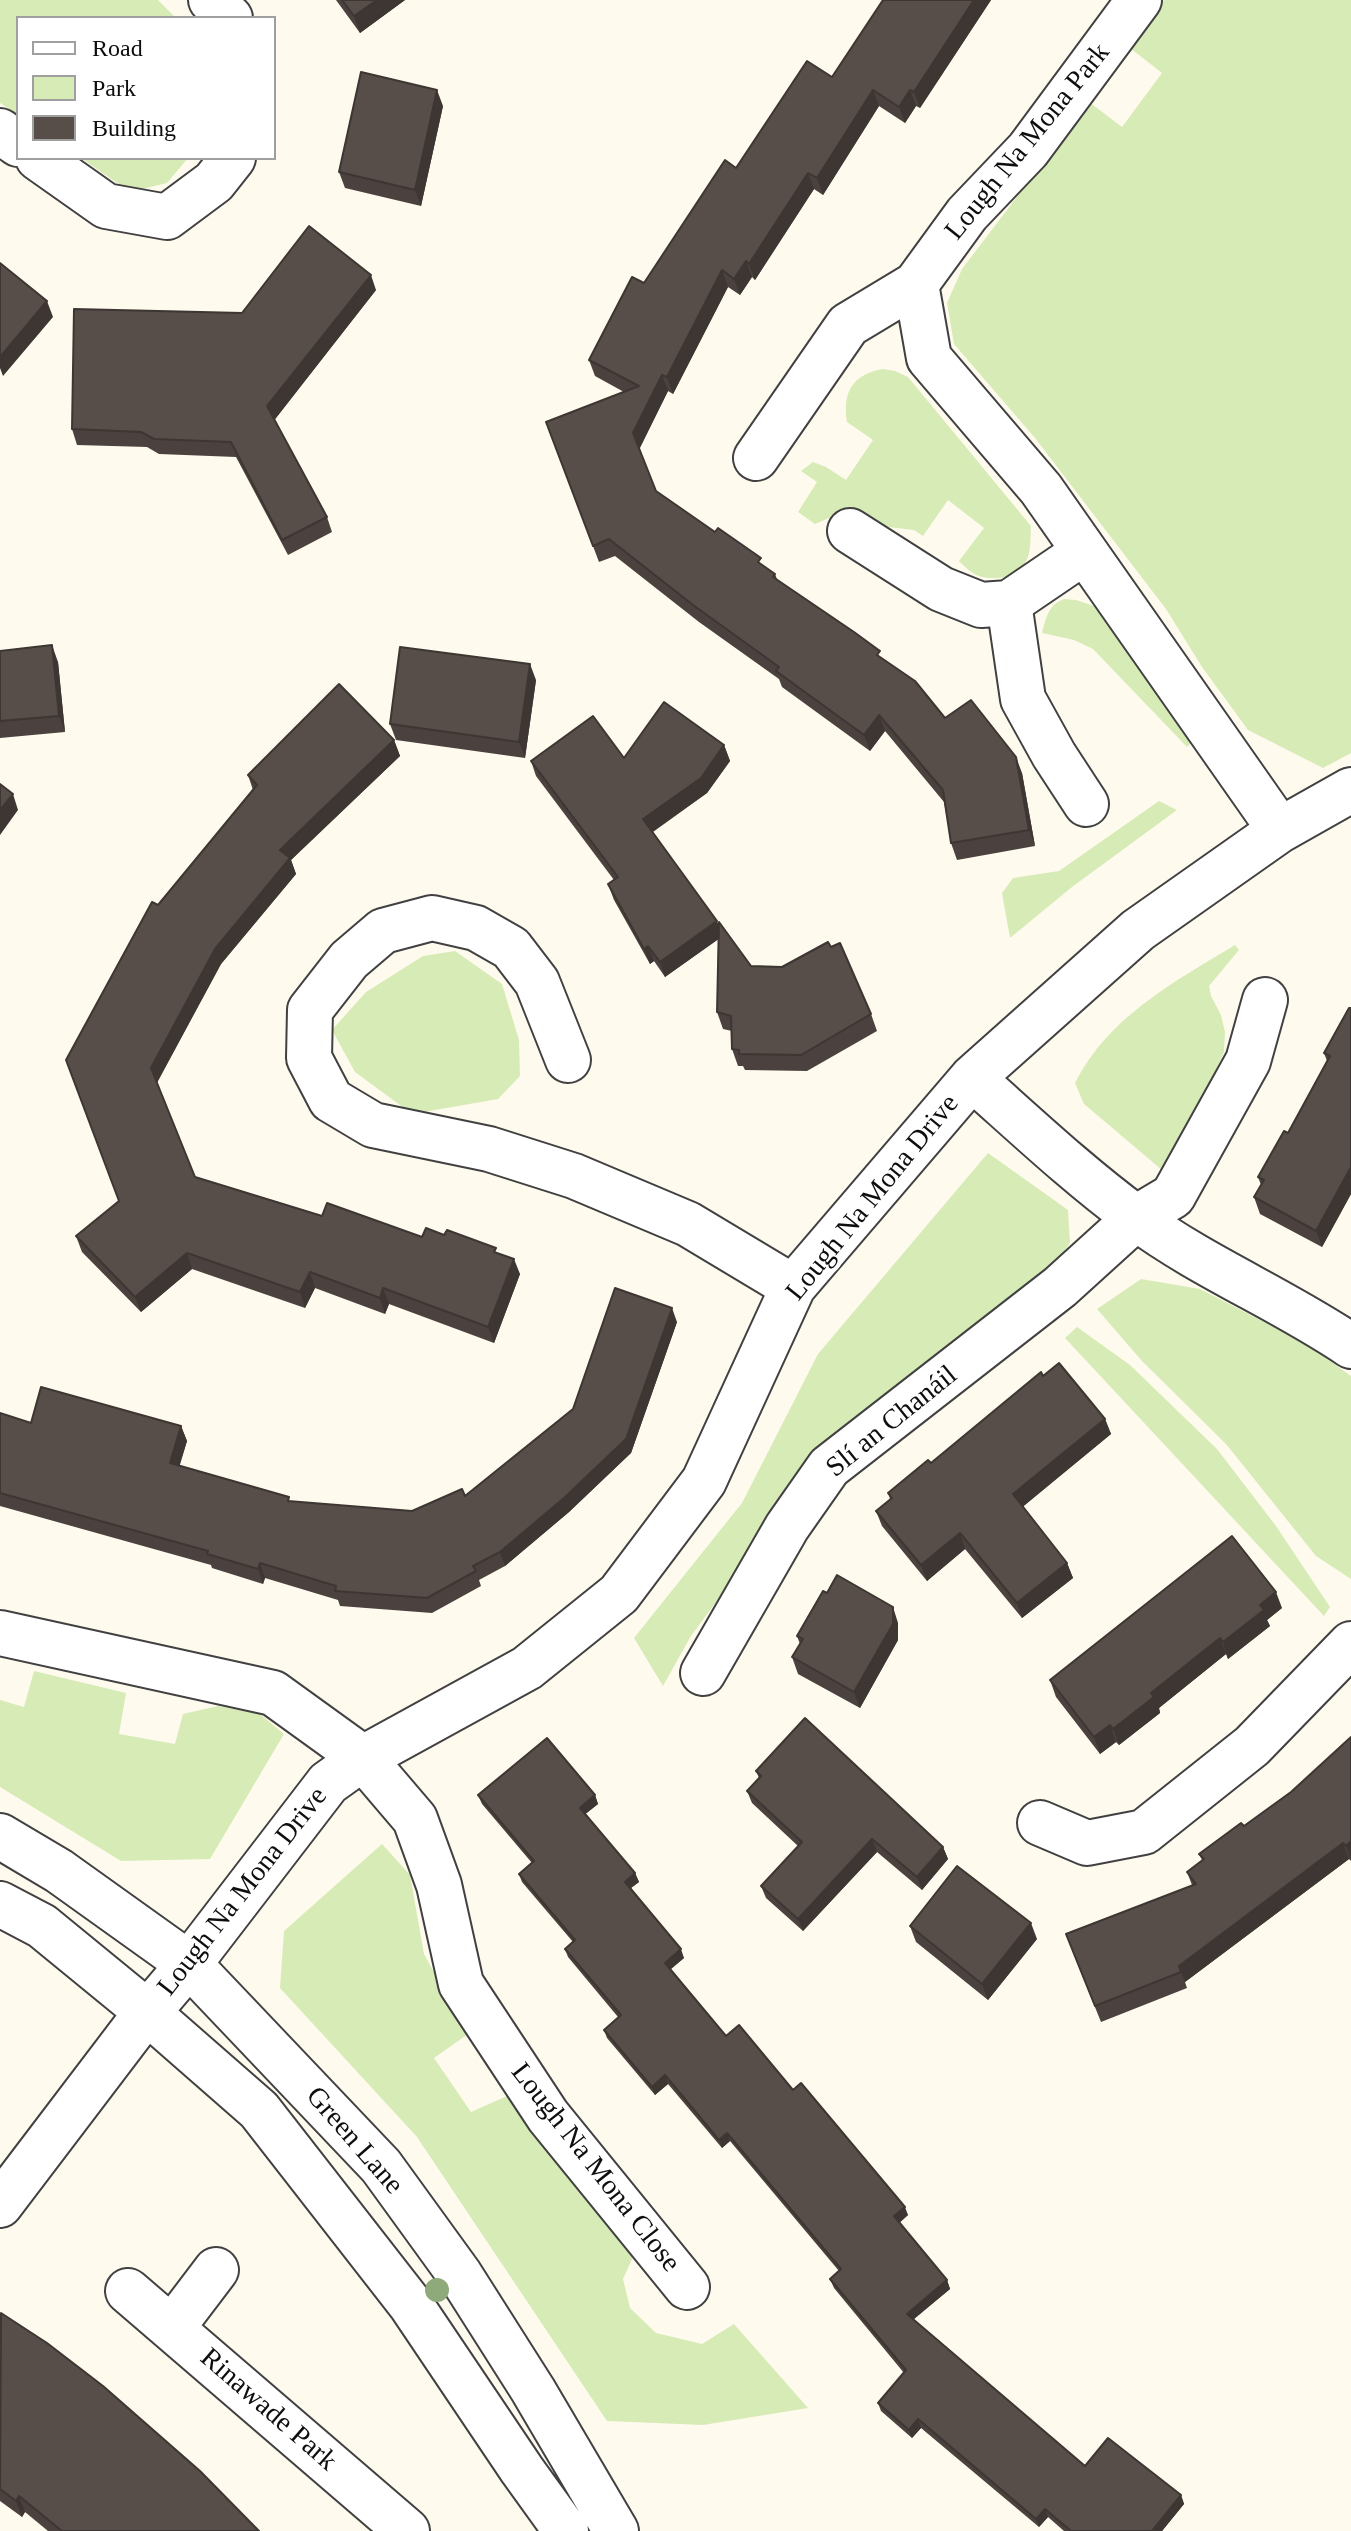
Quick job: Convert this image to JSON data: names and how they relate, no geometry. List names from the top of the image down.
{
  "streets": {
    "street": [
      "Lough Na Mona Park",
      "Lough Na Mona Drive",
      "Slí an Chanáil",
      "Green Lane",
      "Lough Na Mona Close",
      "Rinawade Park"
    ]
  },
  "crossings": [
    ["Lough Na Mona Drive", "Green Lane"],
    ["Lough Na Mona Drive", "Lough Na Mona Close"]
  ],
  "legend": ["Road", "Park", "Building"]
}
